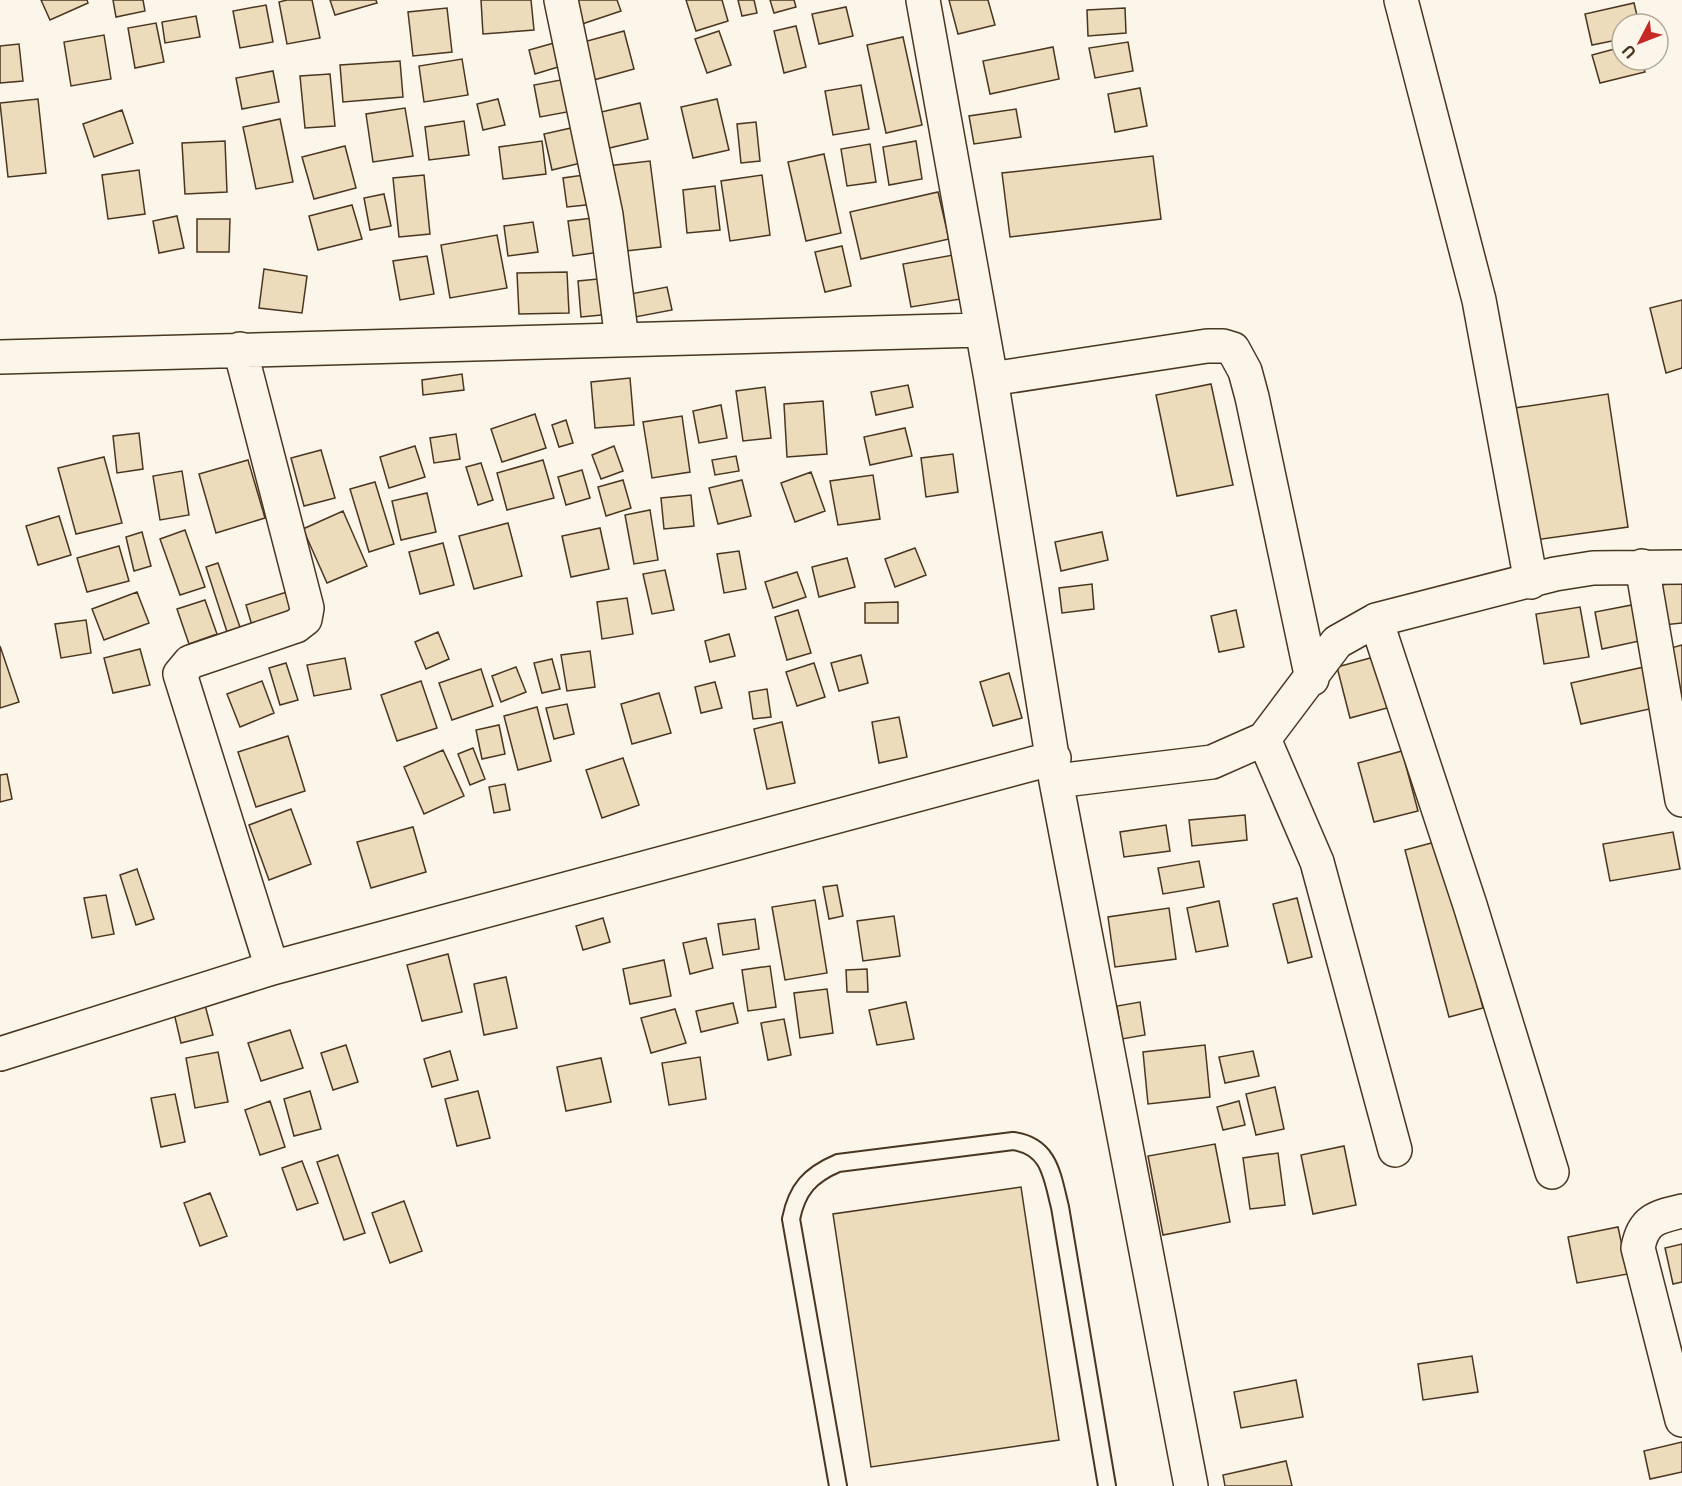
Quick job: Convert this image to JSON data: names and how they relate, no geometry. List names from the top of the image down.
{
  "north": "bottom left"
}
